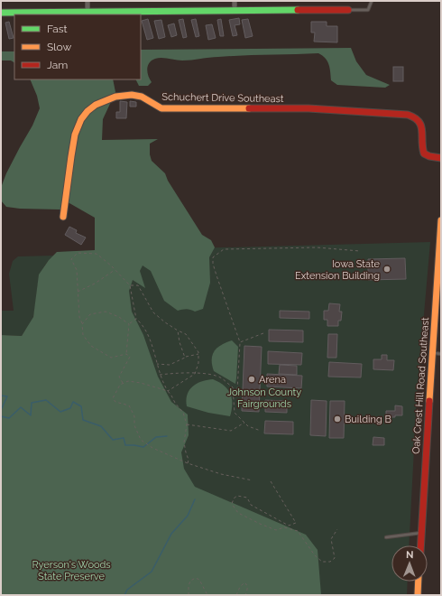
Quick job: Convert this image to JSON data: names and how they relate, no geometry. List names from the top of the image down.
{
  "streets": {
    "street": ["Schuchert Drive Southeast", "Oak Crest Hill Road Southeast"]
  },
  "parks": ["Johnson County Fairgrounds", "Ryerson's Woods State Preserve"],
  "places": ["Iowa State Extension Building", "Arena", "Building B"],
  "legend": ["Fast", "Slow", "Jam"],
  "north": "top"
}
